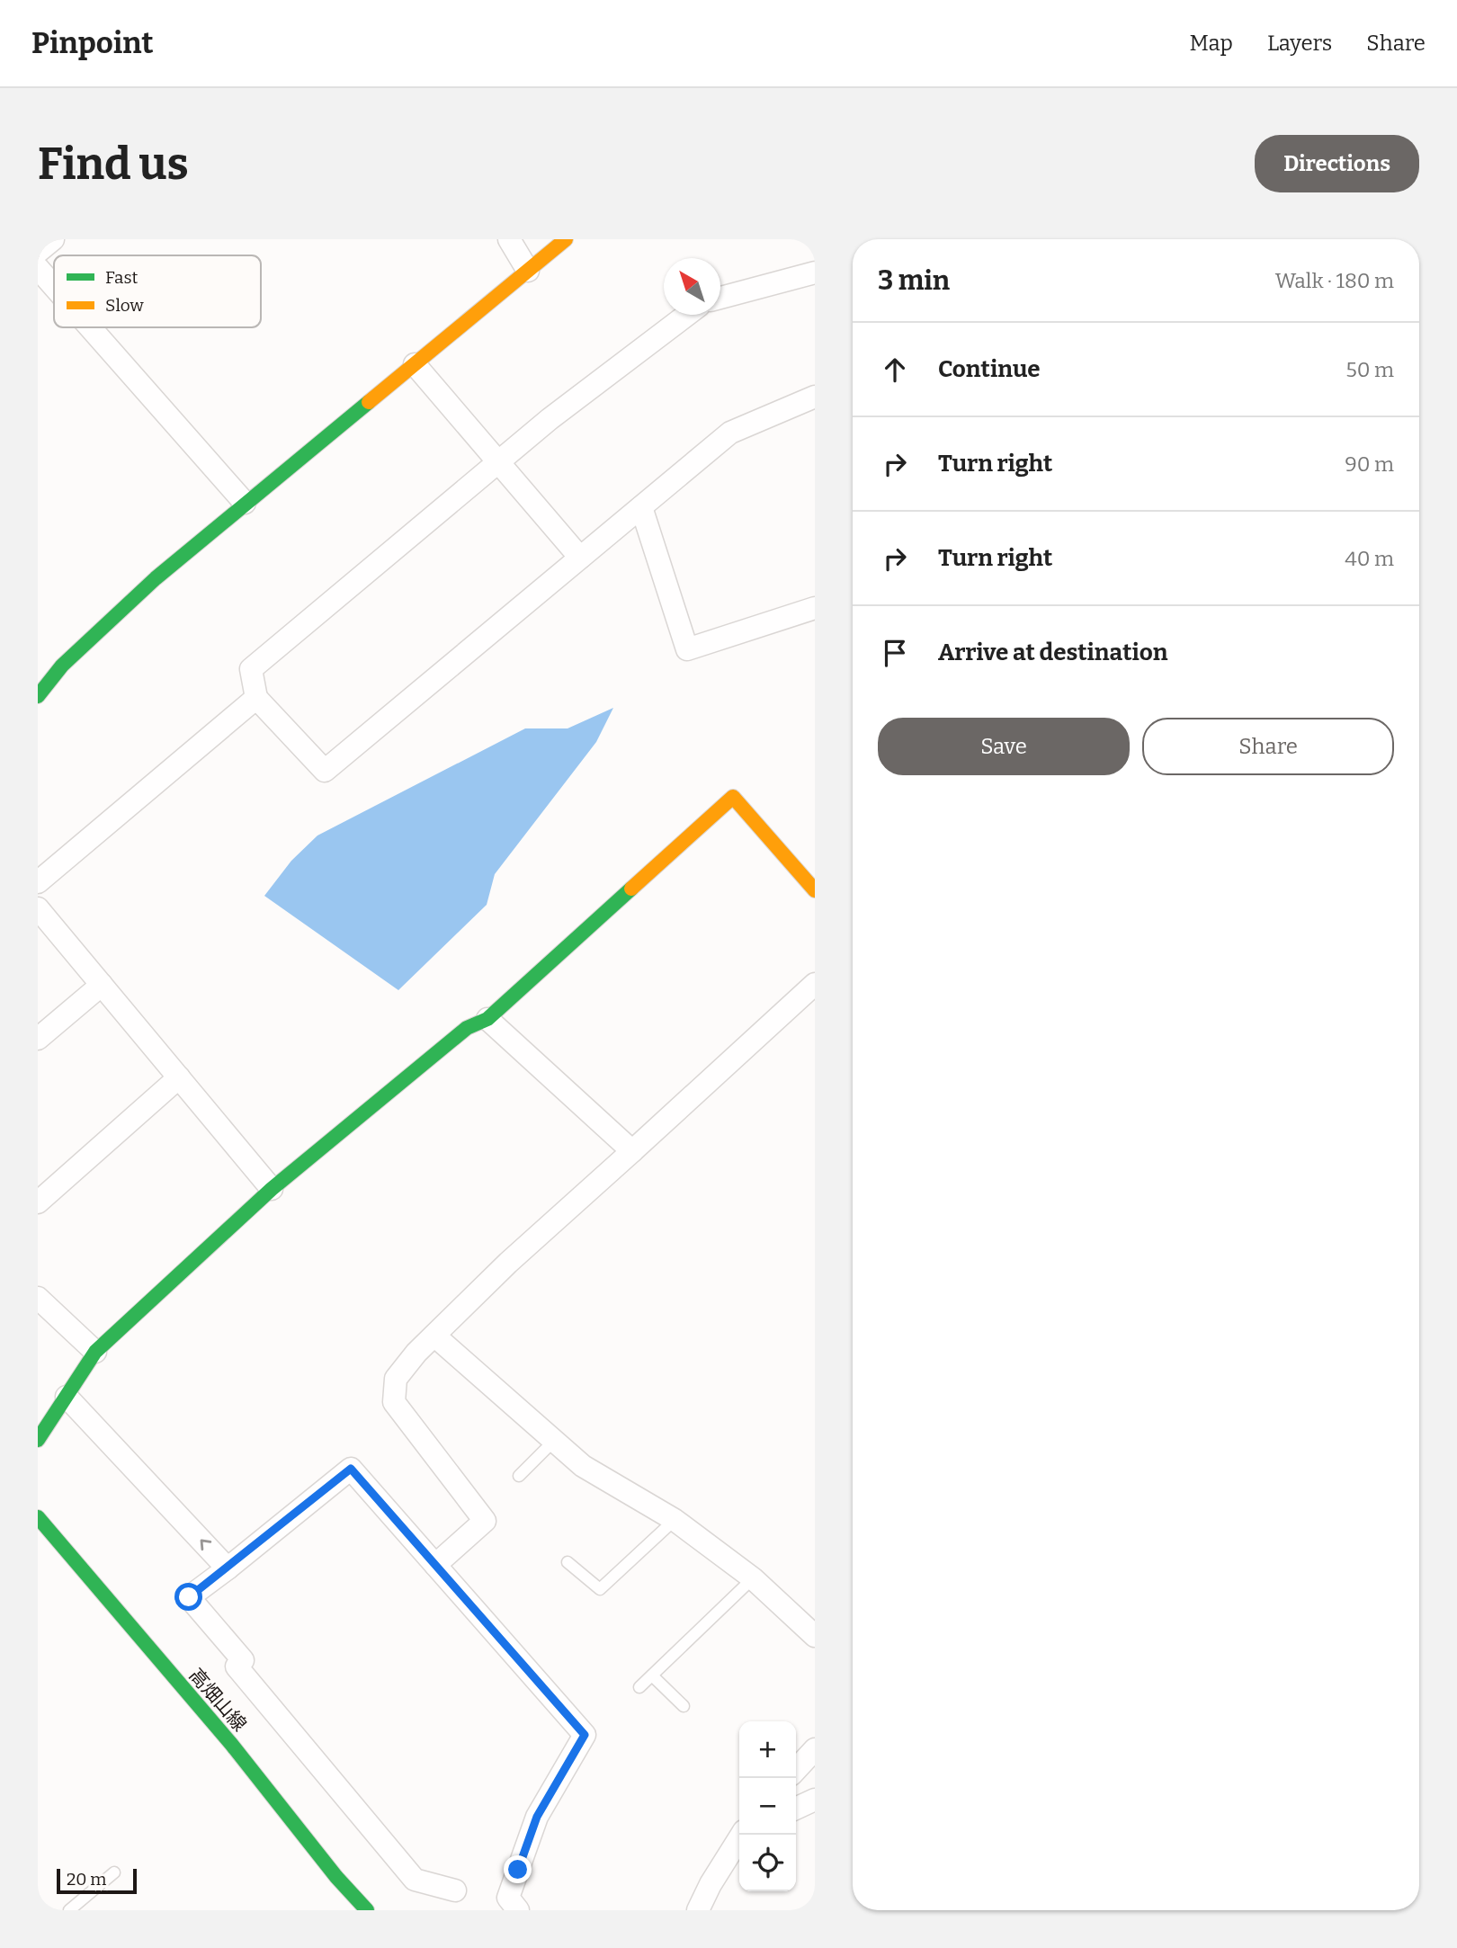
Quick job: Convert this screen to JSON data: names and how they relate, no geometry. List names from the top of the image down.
{
  "streets": {
    "street": ["高畑山線"]
  },
  "legend": ["Fast", "Slow"],
  "scale_bar": "20 m",
  "north": "top left",
  "page": {
    "header": "Pinpoint",
    "nav": ["Map", "Layers", "Share"],
    "buttons": [
      "Directions",
      ["Save", "Share"]
    ],
    "title": "Find us",
    "heading": ["3 min", "Walk · 180 m"],
    "list": [
      ["Continue", "50 m"],
      ["Turn right", "90 m"],
      ["Turn right", "40 m"],
      "Arrive at destination"
    ],
    "map_buttons": ["+", "−"],
    "scale": "20 m"
  }
}
